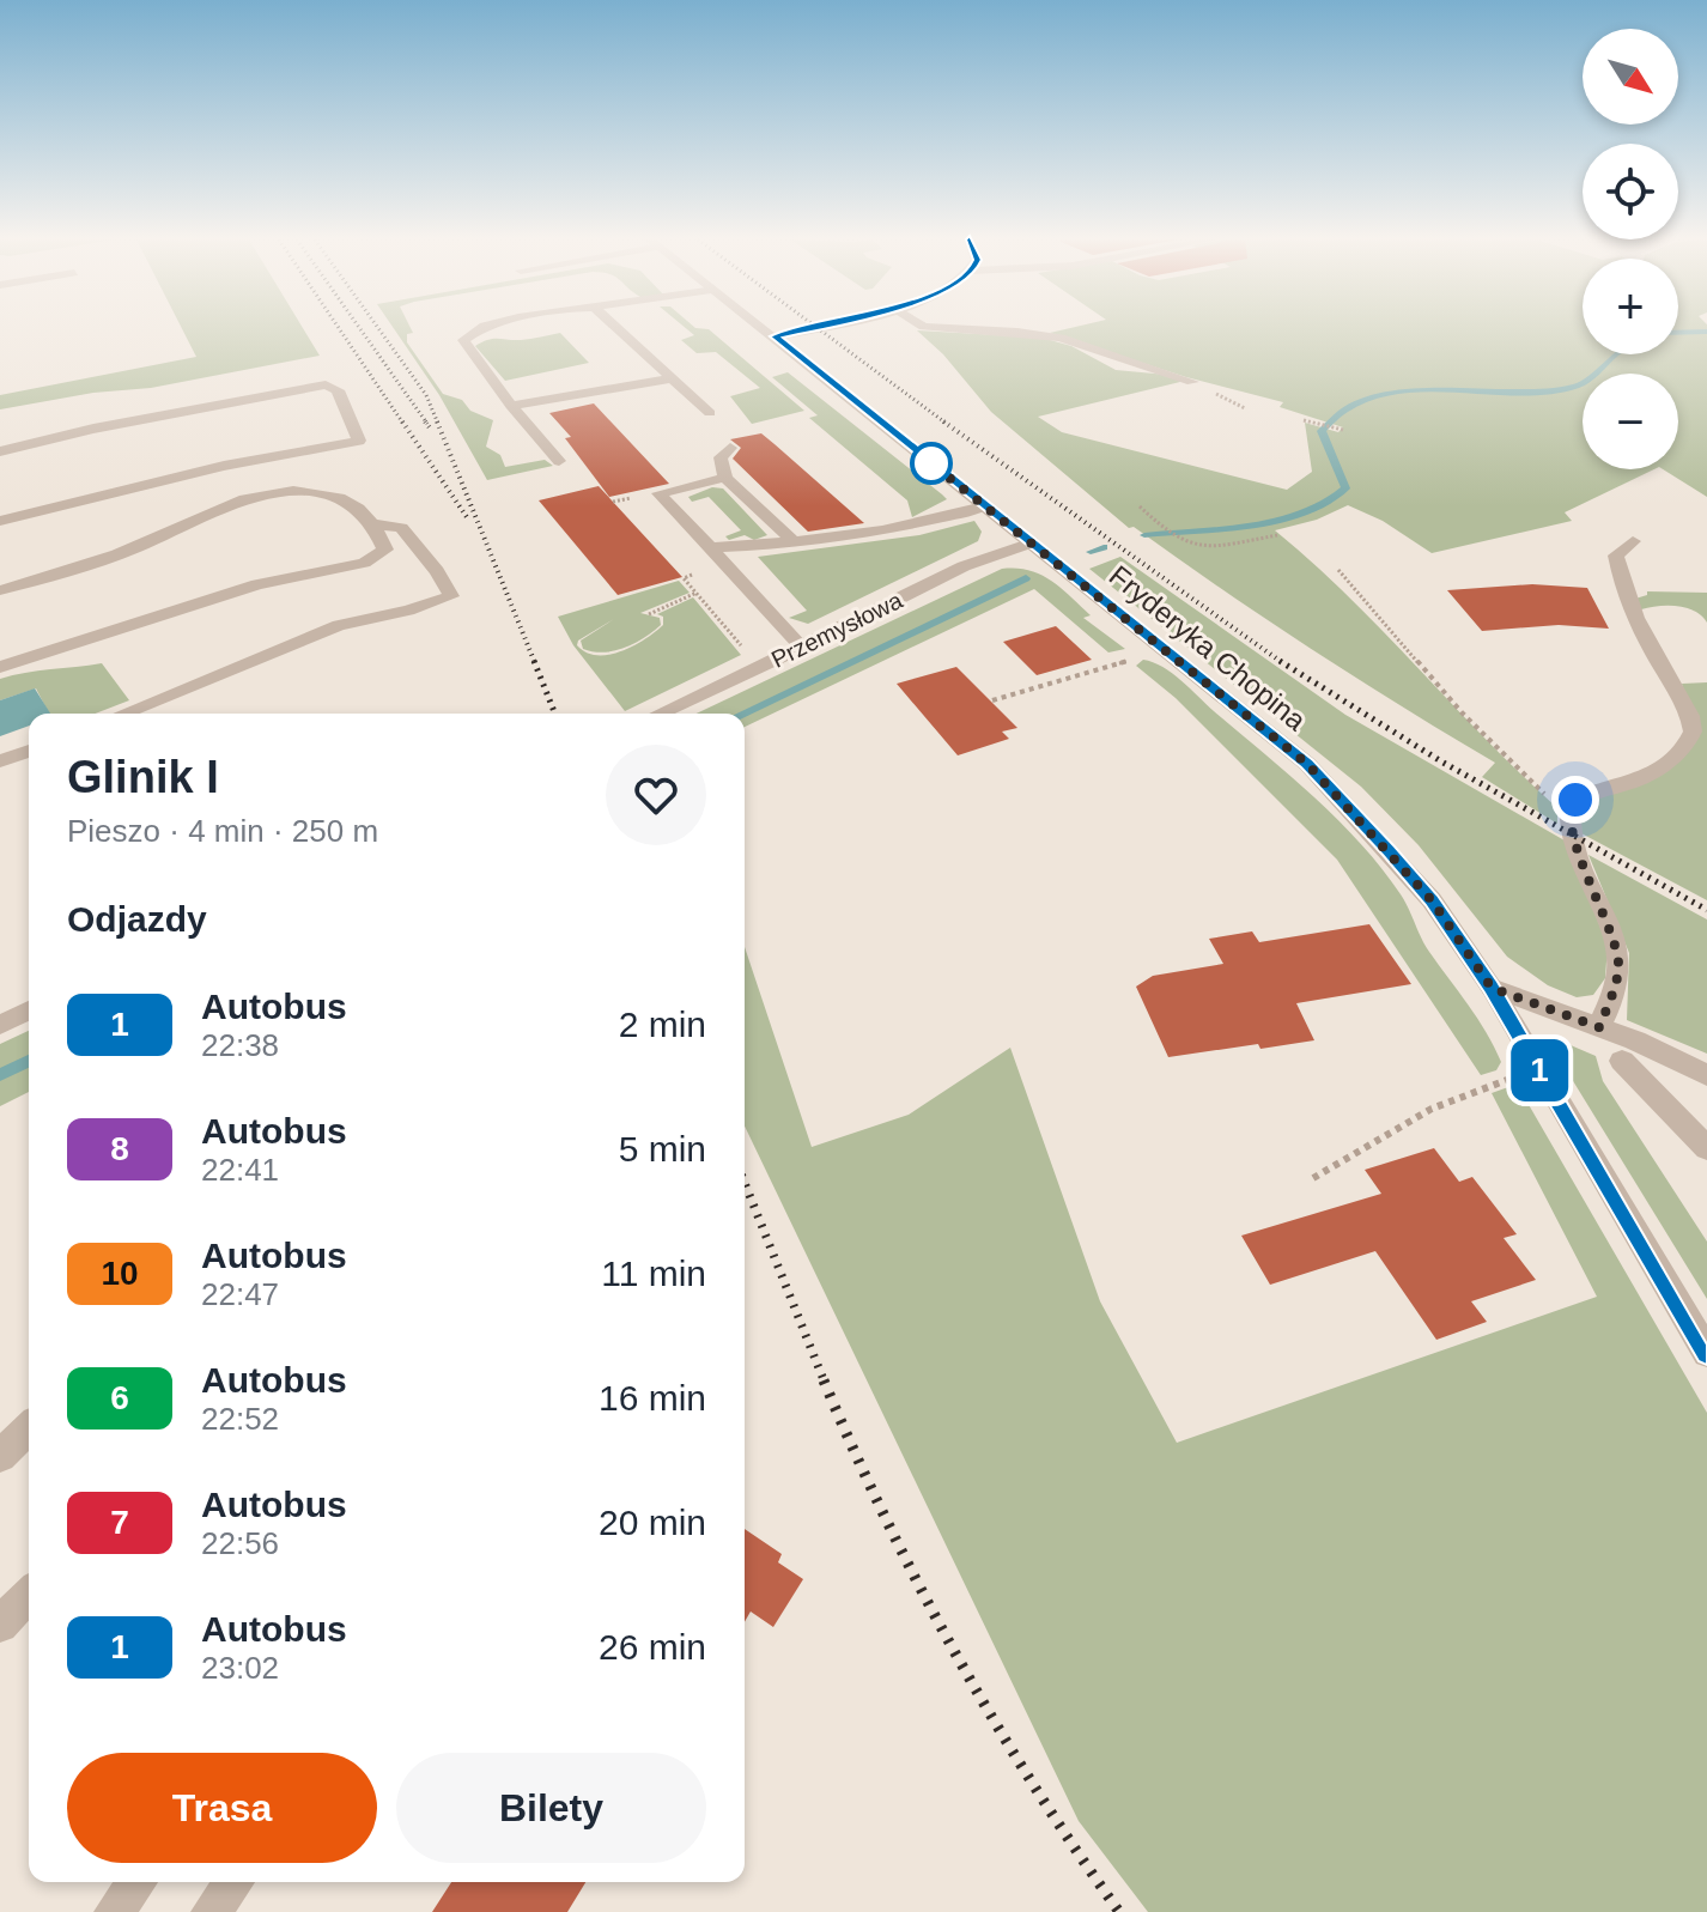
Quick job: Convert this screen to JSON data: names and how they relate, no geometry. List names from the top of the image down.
{
  "streets": {
    "street": ["Przemysłowa", "Fryderyka Chopina"]
  },
  "crossings": [
    ["Przemysłowa", "Fryderyka Chopina"]
  ],
  "lines": ["bus line 1"],
  "north": "bottom right",
  "page": {
    "on_map": "1",
    "map_buttons": ["+", "−"],
    "heading": [
      ["Glinik I", "Pieszo · 4 min · 250 m"],
      "Odjazdy"
    ],
    "list": [
      {
        "mark": "1",
        "name": "Autobus",
        "note": "22:38",
        "value": "2 min"
      },
      {
        "mark": "8",
        "name": "Autobus",
        "note": "22:41",
        "value": "5 min"
      },
      {
        "mark": "10",
        "name": "Autobus",
        "note": "22:47",
        "value": "11 min"
      },
      {
        "mark": "6",
        "name": "Autobus",
        "note": "22:52",
        "value": "16 min"
      },
      {
        "mark": "7",
        "name": "Autobus",
        "note": "22:56",
        "value": "20 min"
      },
      {
        "mark": "1",
        "name": "Autobus",
        "note": "23:02",
        "value": "26 min"
      }
    ],
    "buttons": ["Trasa", "Bilety"]
  }
}
